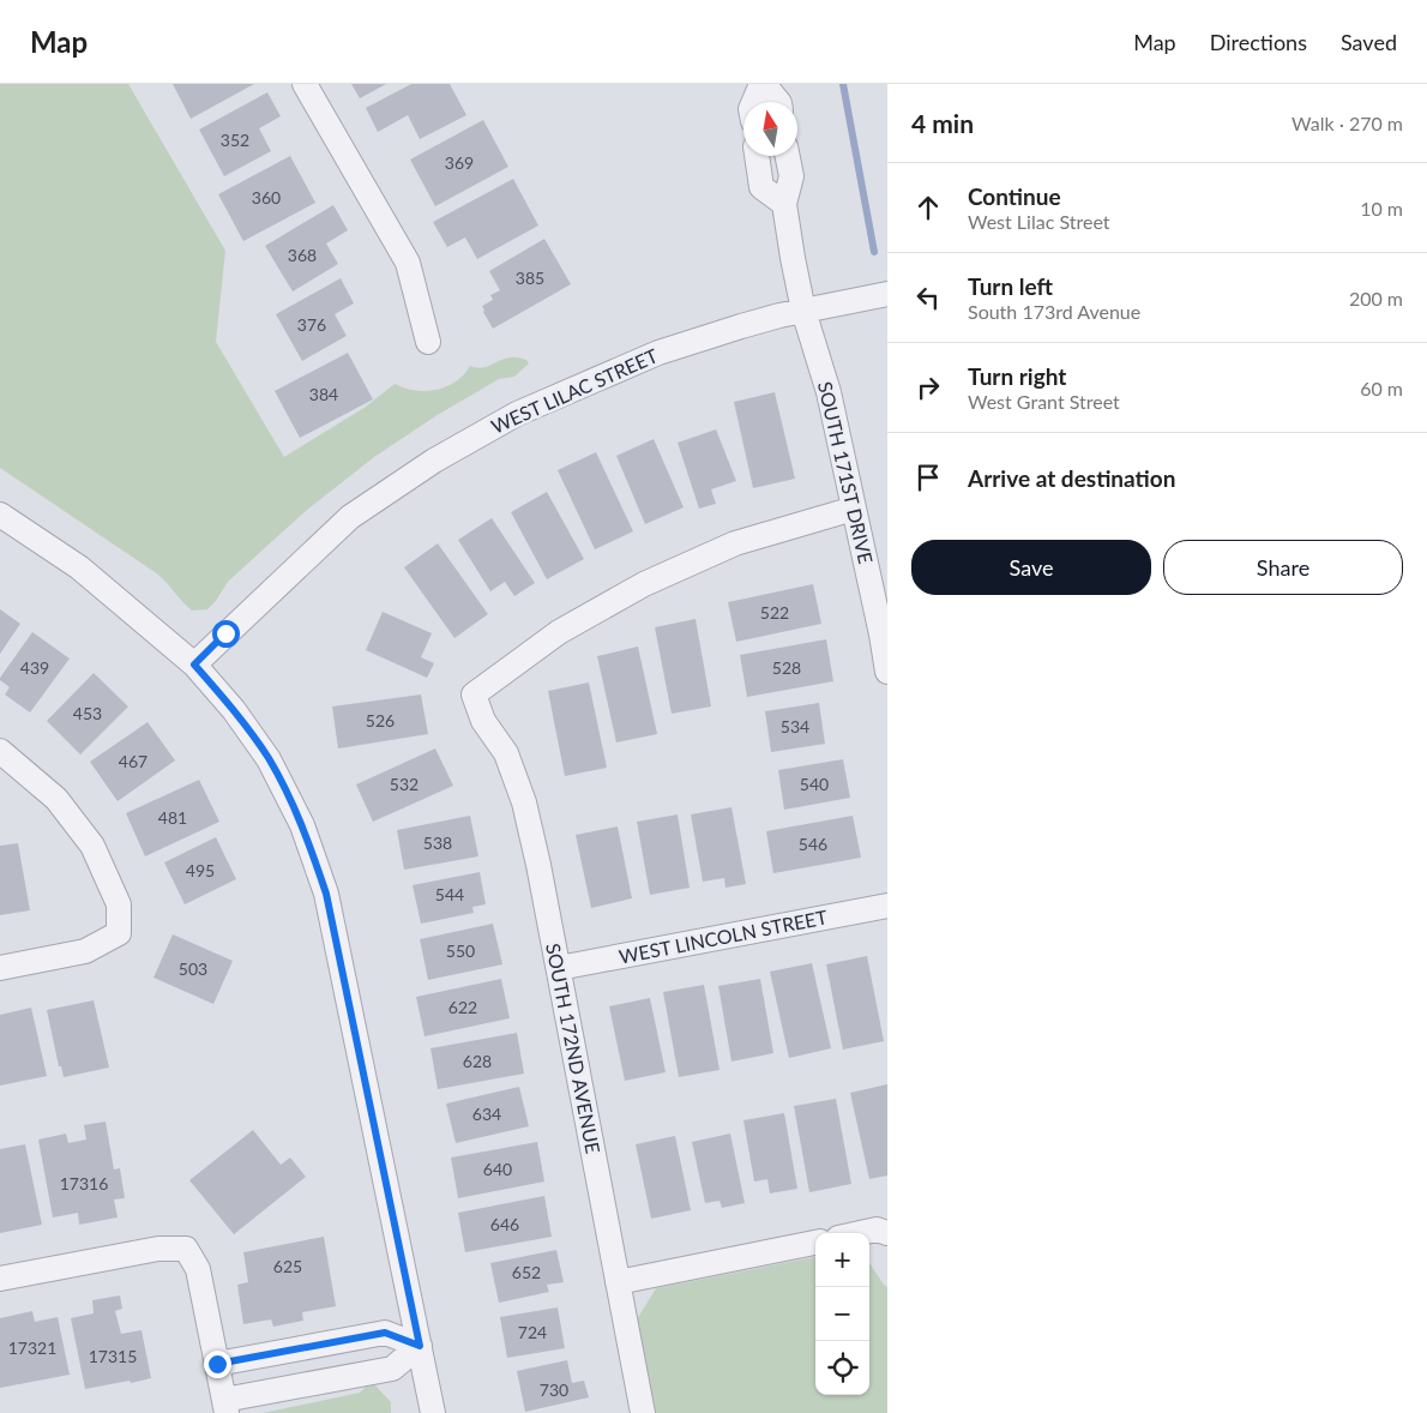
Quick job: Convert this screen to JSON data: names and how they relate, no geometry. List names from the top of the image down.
{
  "streets": {
    "street": [
      "WEST LILAC STREET",
      "SOUTH 171ST DRIVE",
      "WEST LINCOLN STREET",
      "SOUTH 172ND AVENUE"
    ]
  },
  "crossings": [
    ["WEST LILAC STREET", "SOUTH 171ST DRIVE"],
    ["SOUTH 171ST DRIVE", "SOUTH 172ND AVENUE"],
    ["WEST LINCOLN STREET", "SOUTH 172ND AVENUE"]
  ],
  "house_numbers": [
    "352",
    "369",
    "360",
    "368",
    "385",
    "376",
    "384",
    "522",
    "439",
    "528",
    "453",
    "526",
    "534",
    "467",
    "532",
    "540",
    "481",
    "538",
    "546",
    "495",
    "544",
    "550",
    "503",
    "622",
    "628",
    "634",
    "640",
    "17316",
    "646",
    "625",
    "652",
    "724",
    "17321",
    "17315",
    "730"
  ],
  "north": "top",
  "page": {
    "header": "Map",
    "nav": ["Map", "Directions", "Saved"],
    "heading": ["4 min", "Walk · 270 m"],
    "list": [
      ["Continue", "West Lilac Street", "10 m"],
      ["Turn left", "South 173rd Avenue", "200 m"],
      ["Turn right", "West Grant Street", "60 m"],
      "Arrive at destination"
    ],
    "buttons": ["Save", "Share"],
    "map_buttons": ["+", "−"]
  }
}
